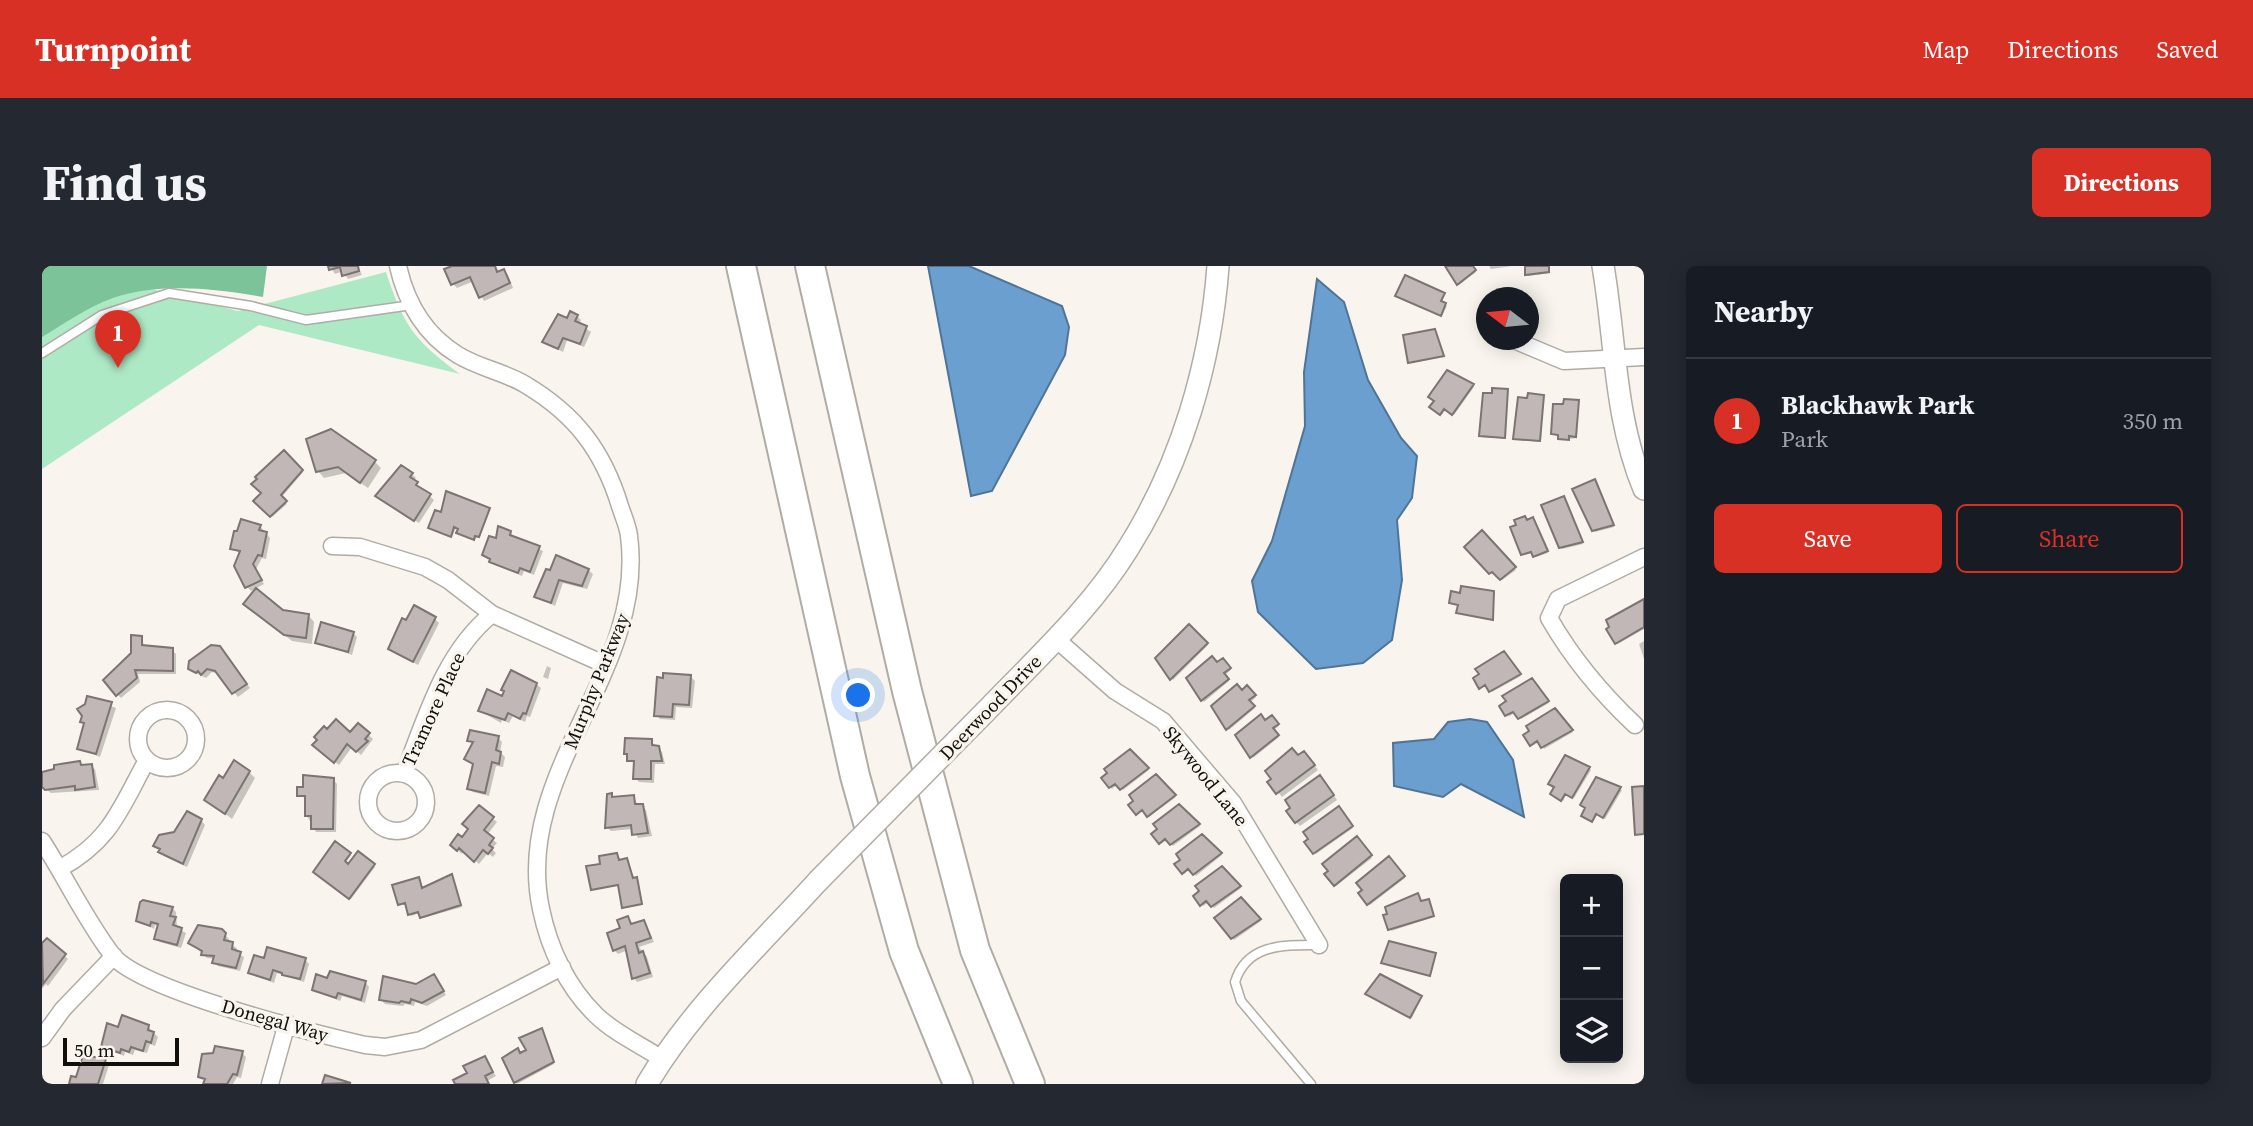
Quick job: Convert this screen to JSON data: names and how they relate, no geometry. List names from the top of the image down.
{
  "streets": {
    "street": [
      "Murphy Parkway",
      "Deerwood Drive",
      "Tramore Place",
      "Skywood Lane",
      "Donegal Way"
    ]
  },
  "crossings": [
    ["Murphy Parkway", "Deerwood Drive"],
    ["Murphy Parkway", "Donegal Way"],
    ["Deerwood Drive", "Skywood Lane"]
  ],
  "scale_bar": "50 m",
  "north": "left",
  "page": {
    "header": "Turnpoint",
    "nav": ["Map", "Directions", "Saved"],
    "buttons": [
      "Directions",
      ["Save", "Share"]
    ],
    "title": "Find us",
    "heading": "Nearby",
    "pins": "1",
    "list": [
      {
        "mark": "1",
        "name": "Blackhawk Park",
        "note": "Park",
        "value": "350 m"
      }
    ],
    "map_buttons": ["+", "−"],
    "scale": "50 m"
  }
}
